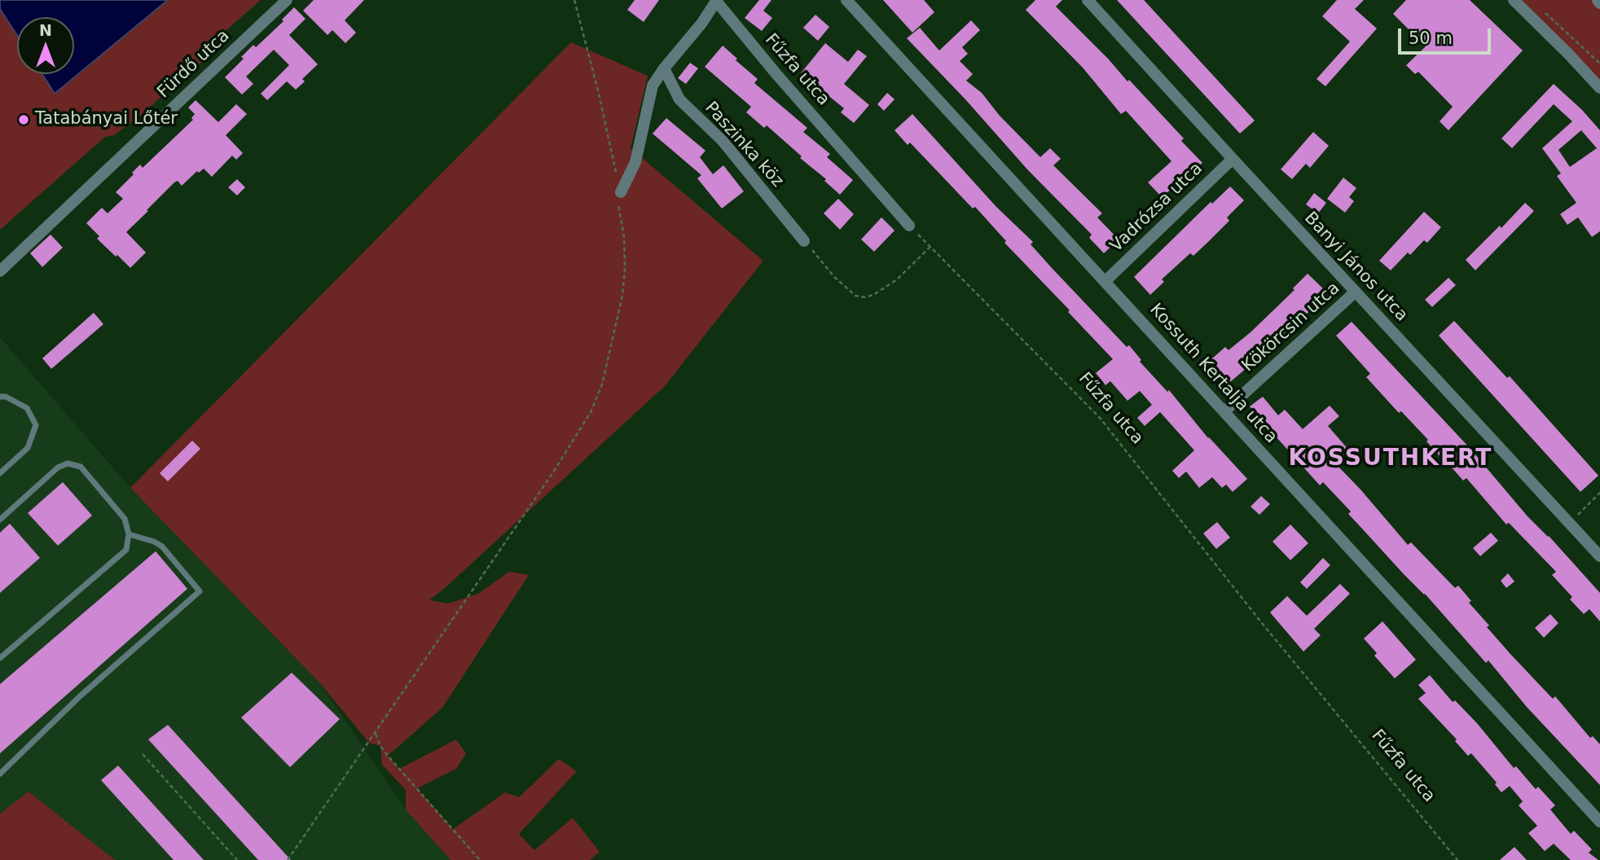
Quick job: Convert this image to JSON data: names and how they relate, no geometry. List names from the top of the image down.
{
  "streets": {
    "street": [
      "Fürdő utca",
      "Fűzfa utca",
      "Paszinka köz",
      "Vadrózsa utca",
      "Banyi János utca",
      "Kökörcsin utca",
      "Kossuth Kertalja utca"
    ]
  },
  "crossings": [
    ["Vadrózsa utca", "Banyi János utca"],
    ["Vadrózsa utca", "Kossuth Kertalja utca"],
    ["Banyi János utca", "Kökörcsin utca"],
    ["Kökörcsin utca", "Kossuth Kertalja utca"]
  ],
  "districts": ["KOSSUTHKERT"],
  "places": ["Tatabányai Lőtér"],
  "scale_bar": "50 m",
  "north": "top"
}
